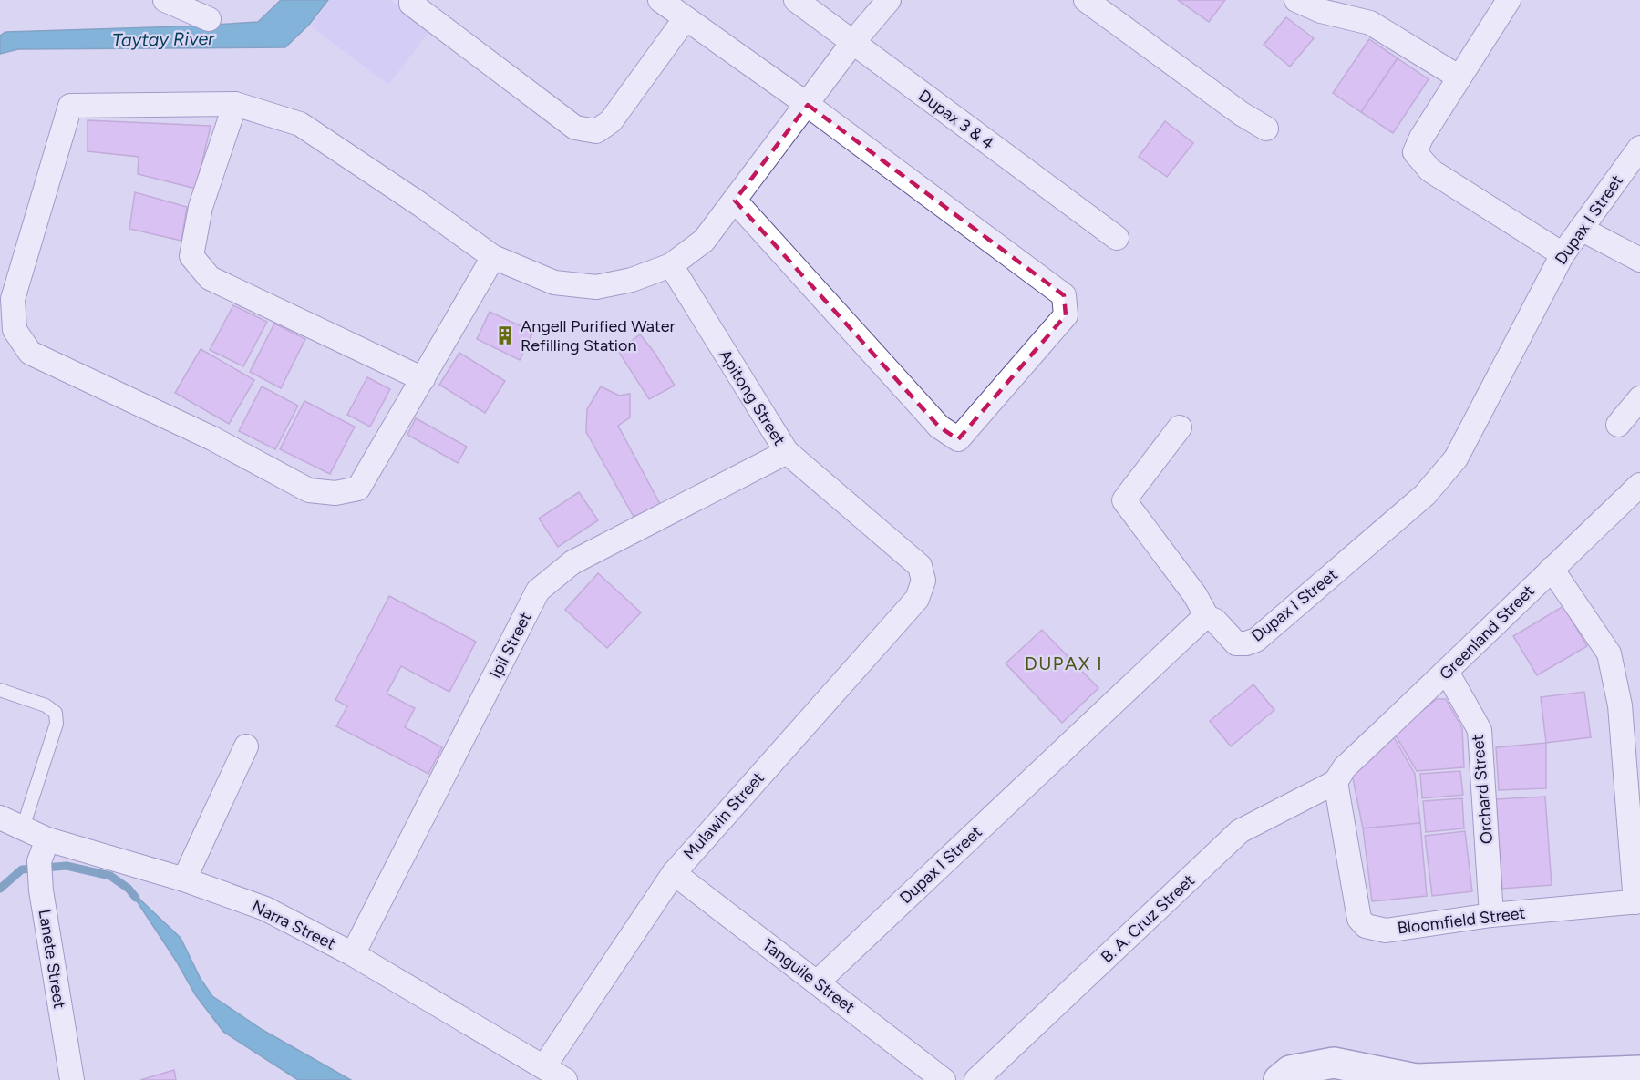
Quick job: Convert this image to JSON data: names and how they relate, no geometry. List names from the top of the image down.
{
  "streets": {
    "street": [
      "Dupax 3 & 4",
      "Dupax I Street",
      "Apitong Street",
      "Greenland Street",
      "Ipil Street",
      "Orchard Street",
      "Mulawin Street",
      "B. A. Cruz Street",
      "Bloomfield Street",
      "Narra Street",
      "Lanete Street",
      "Tanguile Street"
    ]
  },
  "crossings": [
    ["Dupax I Street", "Tanguile Street"],
    ["Apitong Street", "Ipil Street"],
    ["Apitong Street", "Mulawin Street"],
    ["Greenland Street", "Orchard Street"],
    ["Greenland Street", "B. A. Cruz Street"],
    ["Greenland Street", "Bloomfield Street"],
    ["Ipil Street", "Narra Street"],
    ["Orchard Street", "Bloomfield Street"],
    ["Mulawin Street", "Narra Street"],
    ["Mulawin Street", "Tanguile Street"],
    ["B. A. Cruz Street", "Bloomfield Street"],
    ["Narra Street", "Lanete Street"]
  ],
  "districts": ["DUPAX I"],
  "water": ["Taytay River"],
  "places": {
    "building": ["Angell Purified Water Refilling Station"]
  }
}
